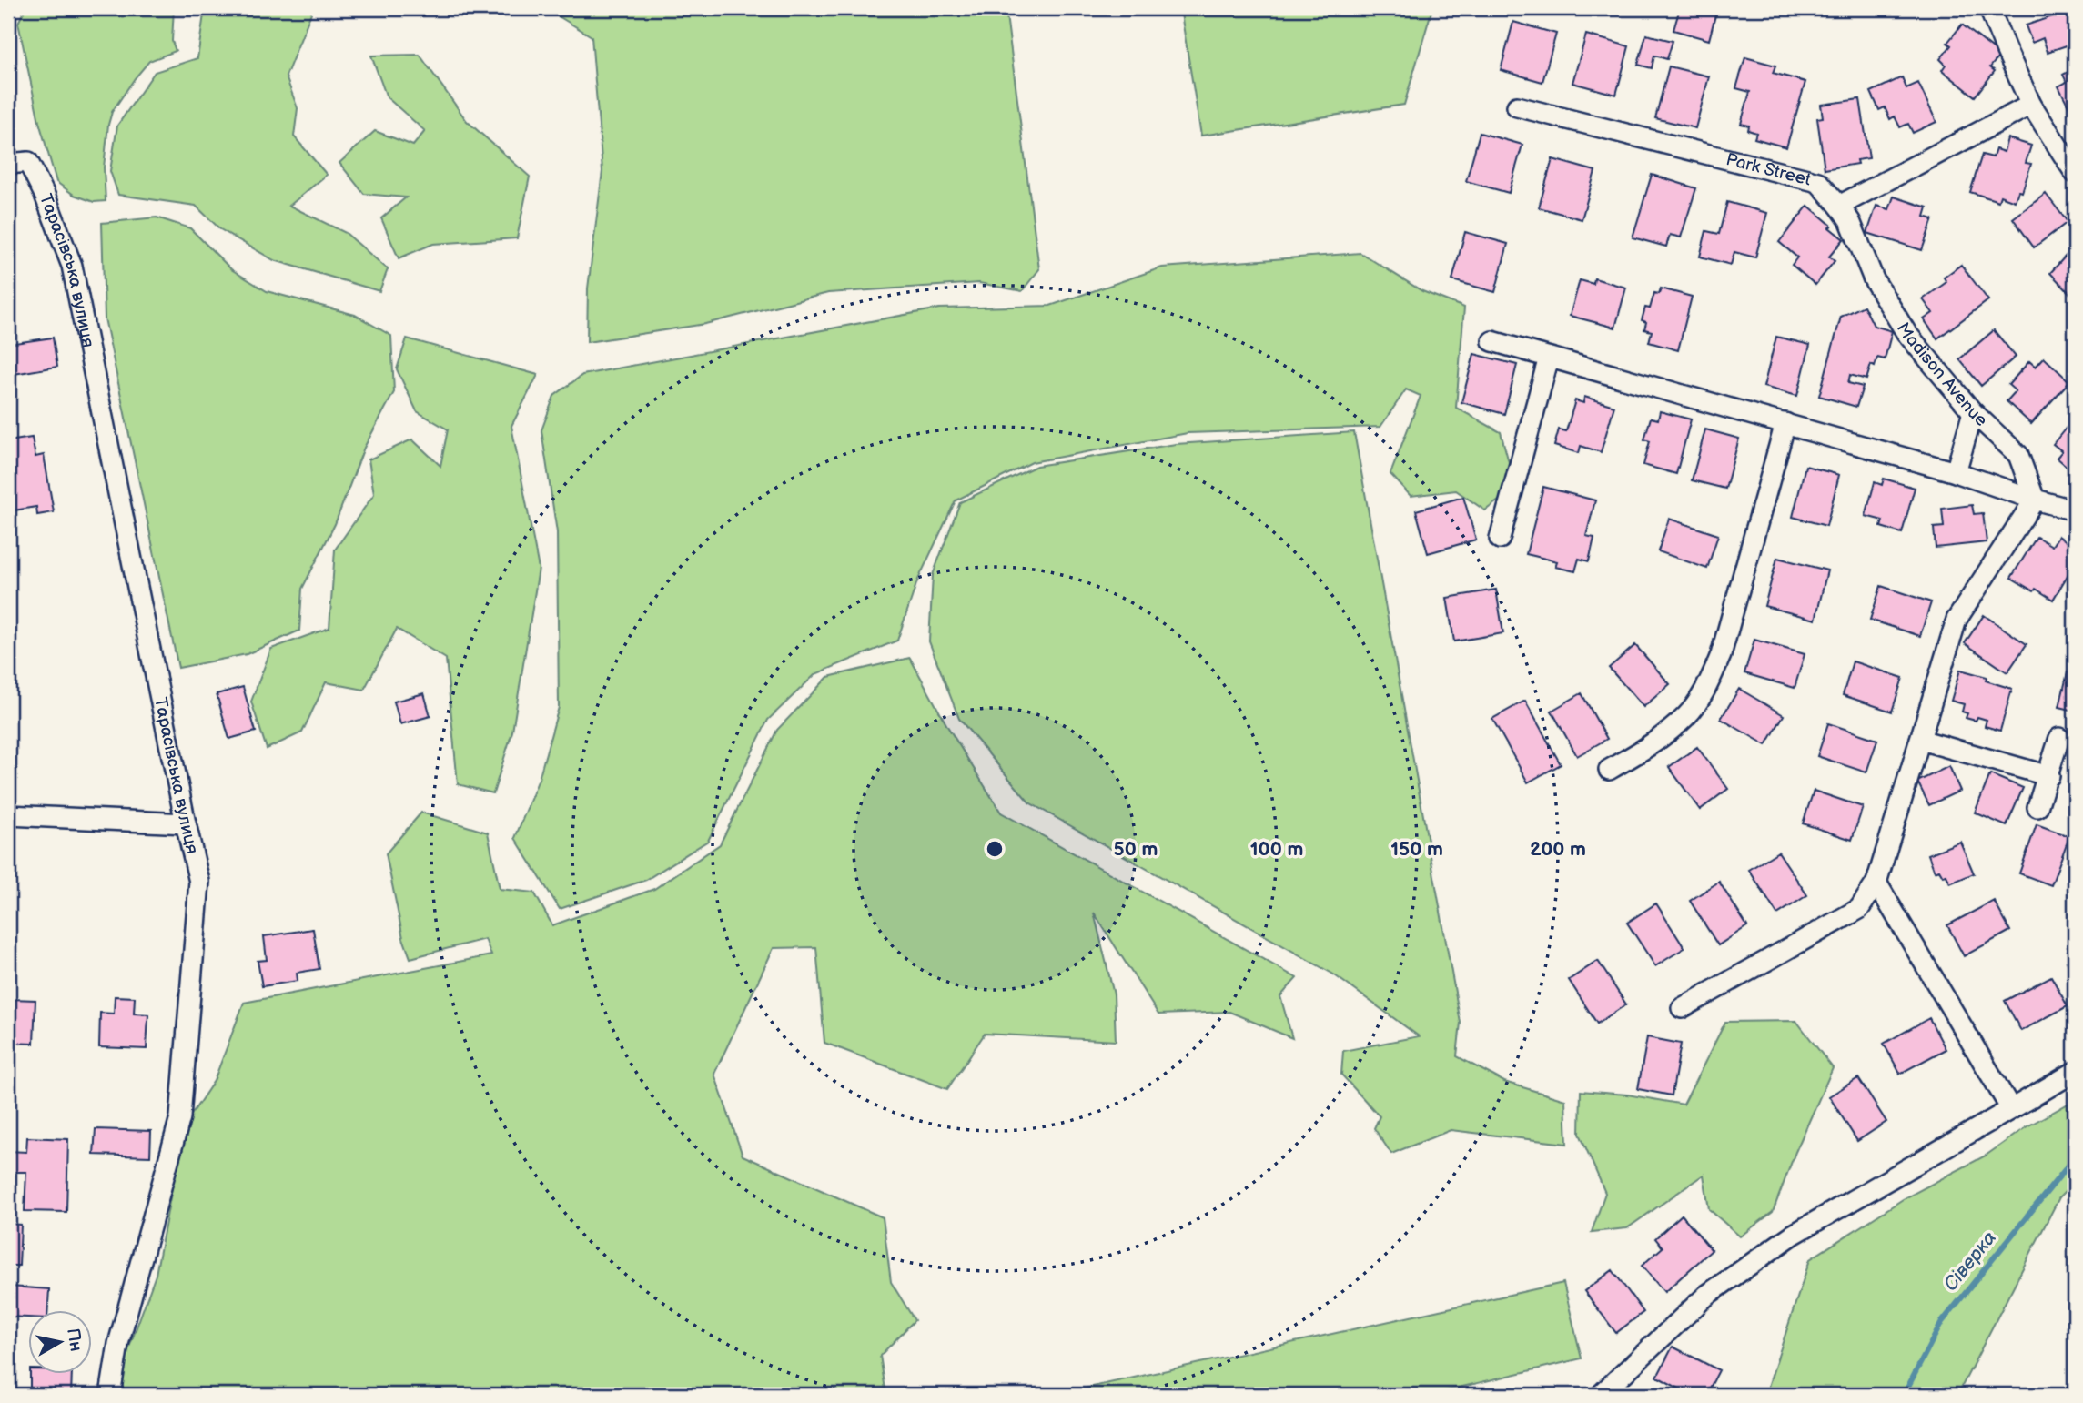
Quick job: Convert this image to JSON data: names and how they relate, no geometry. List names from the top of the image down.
{
  "streets": {
    "street": ["Park Street", "Тарасівська вулиця", "Madison Avenue"]
  },
  "crossings": [
    ["Park Street", "Madison Avenue"]
  ],
  "water": ["Сіверка"],
  "north": "right",
  "rings": [
    "50 m",
    "100 m",
    "150 m",
    "200 m"
  ]
}
